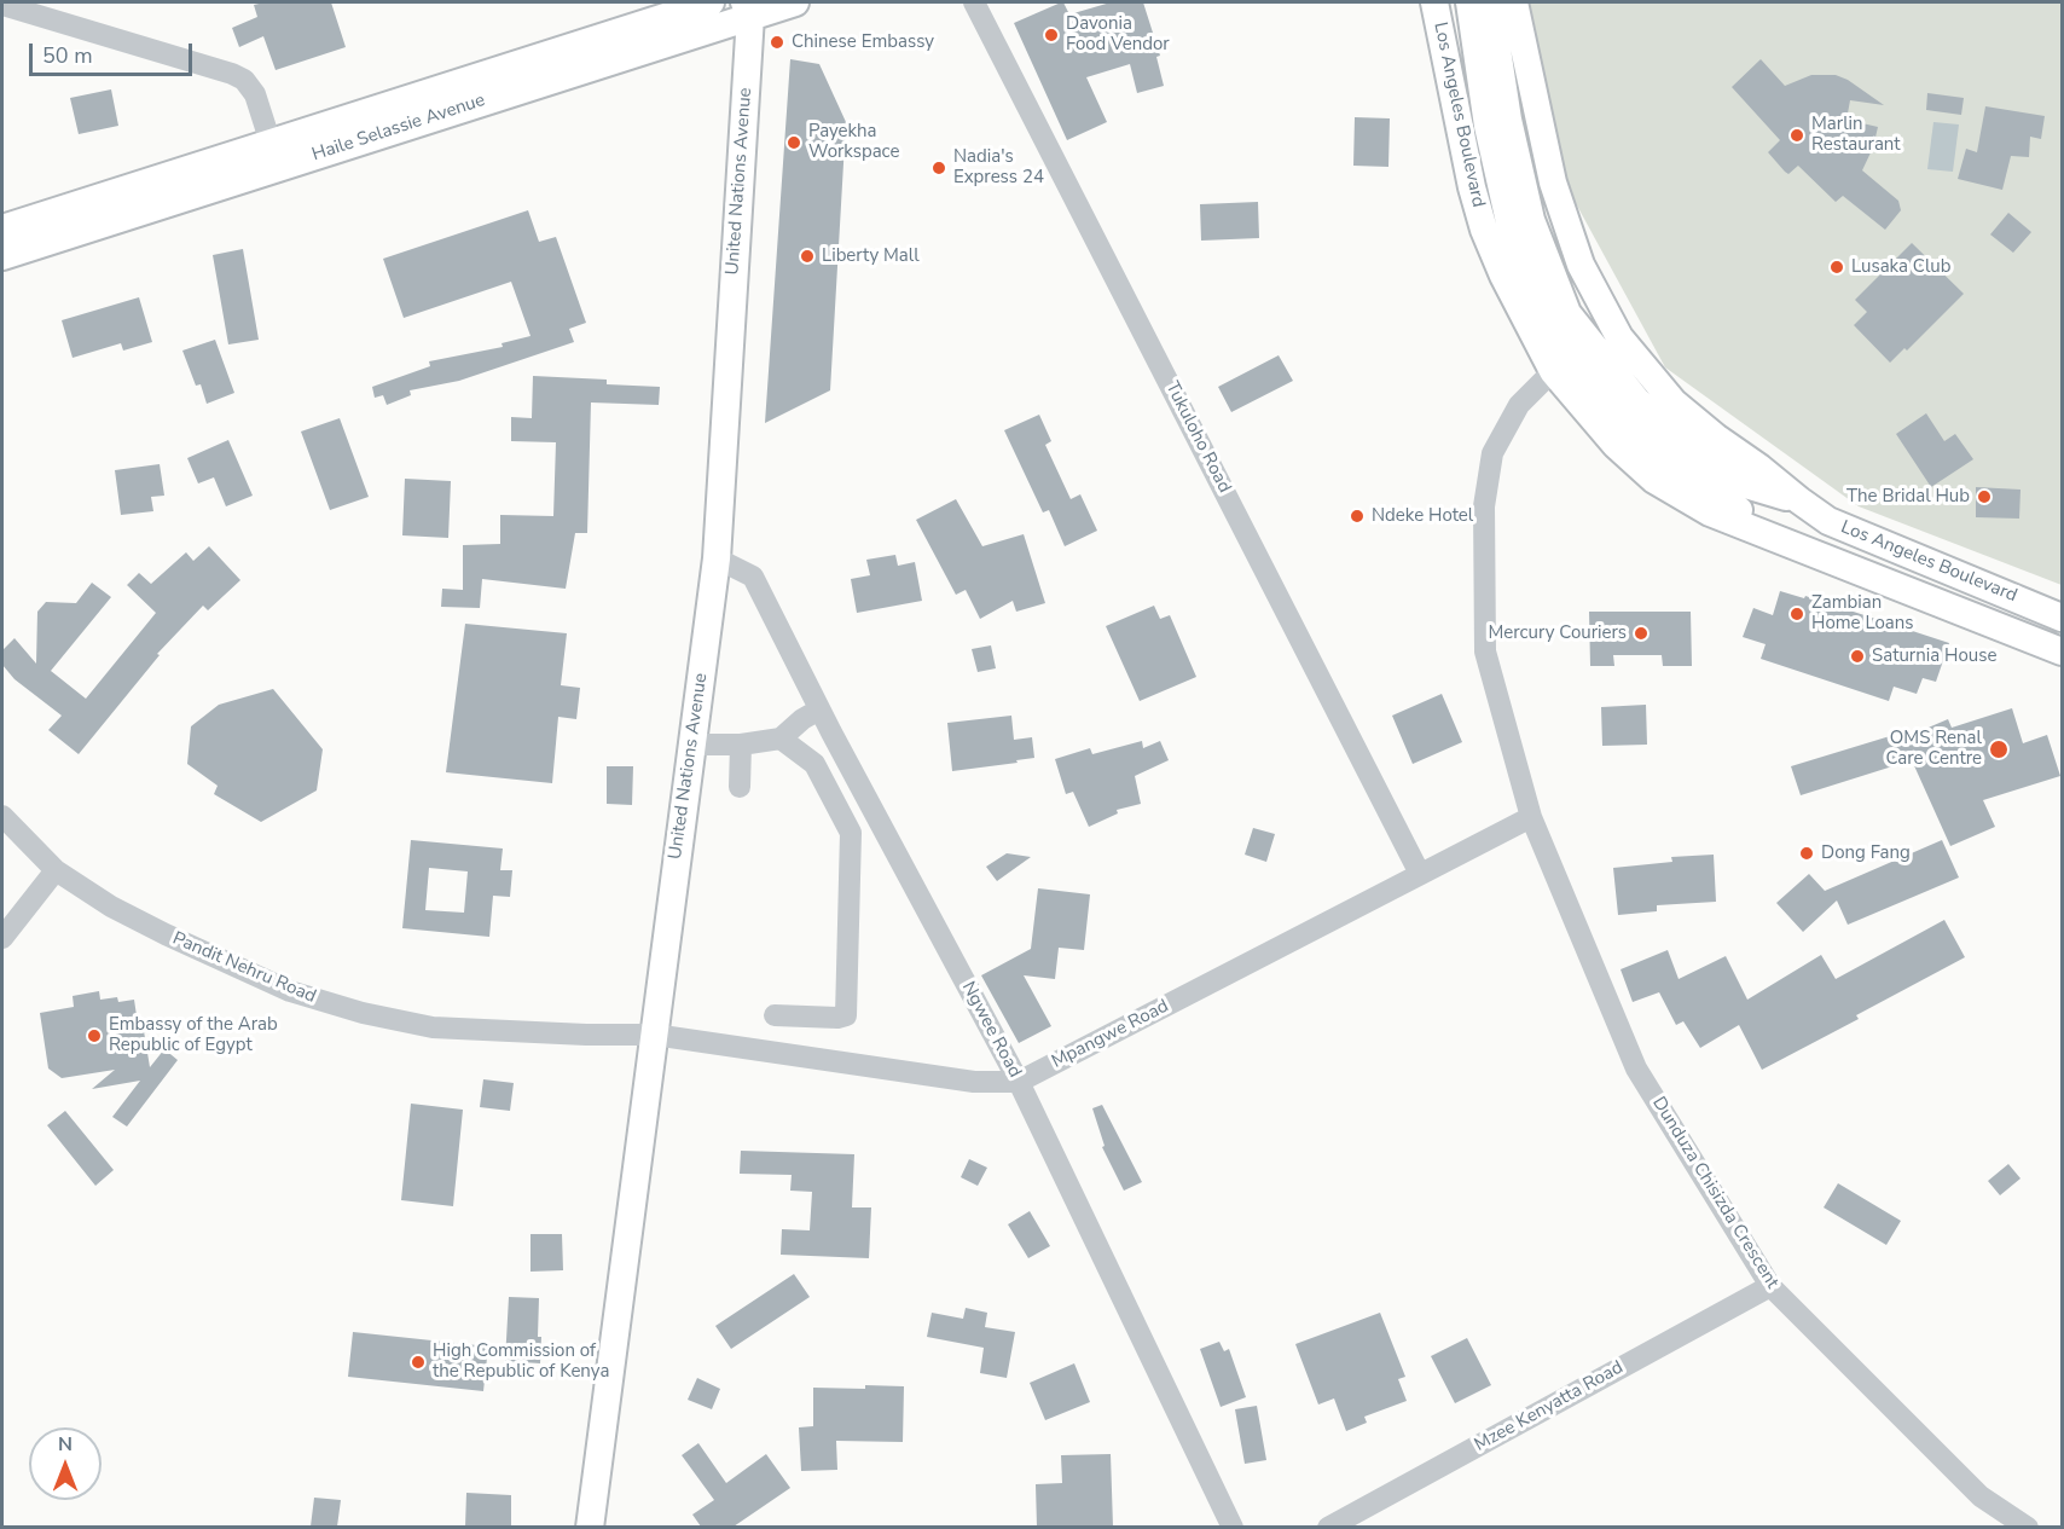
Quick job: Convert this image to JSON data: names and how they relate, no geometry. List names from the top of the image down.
{
  "streets": {
    "main road": ["Los Angeles Boulevard", "Haile Selassie Avenue", "United Nations Avenue"],
    "street": [
      "Tukuloho Road",
      "Pandit Nehru Road",
      "Ngwee Road",
      "Mpangwe Road",
      "Dunduza Chisizda Crescent",
      "Mzee Kenyatta Road"
    ]
  },
  "crossings": [
    ["Los Angeles Boulevard", "Dunduza Chisizda Crescent"],
    ["Haile Selassie Avenue", "United Nations Avenue"],
    ["United Nations Avenue", "Pandit Nehru Road"],
    ["United Nations Avenue", "Ngwee Road"],
    ["United Nations Avenue", "Mpangwe Road"],
    ["Tukuloho Road", "Mpangwe Road"],
    ["Pandit Nehru Road", "Mpangwe Road"],
    ["Ngwee Road", "Mpangwe Road"],
    ["Mpangwe Road", "Dunduza Chisizda Crescent"],
    ["Dunduza Chisizda Crescent", "Mzee Kenyatta Road"]
  ],
  "places": [
    "Davonia Food Vendor",
    "Chinese Embassy",
    "Marlin Restaurant",
    "Payekha Workspace",
    "Nadia's Express 24",
    "Liberty Mall",
    "Lusaka Club",
    "The Bridal Hub",
    "Ndeke Hotel",
    "Zambian Home Loans",
    "Mercury Couriers",
    "Saturnia House",
    "OMS Renal Care Centre",
    "Dong Fang",
    "Embassy of the Arab Republic of Egypt",
    "High Commission of the Republic of Kenya"
  ],
  "scale_bar": "50 m",
  "north": "top"
}
